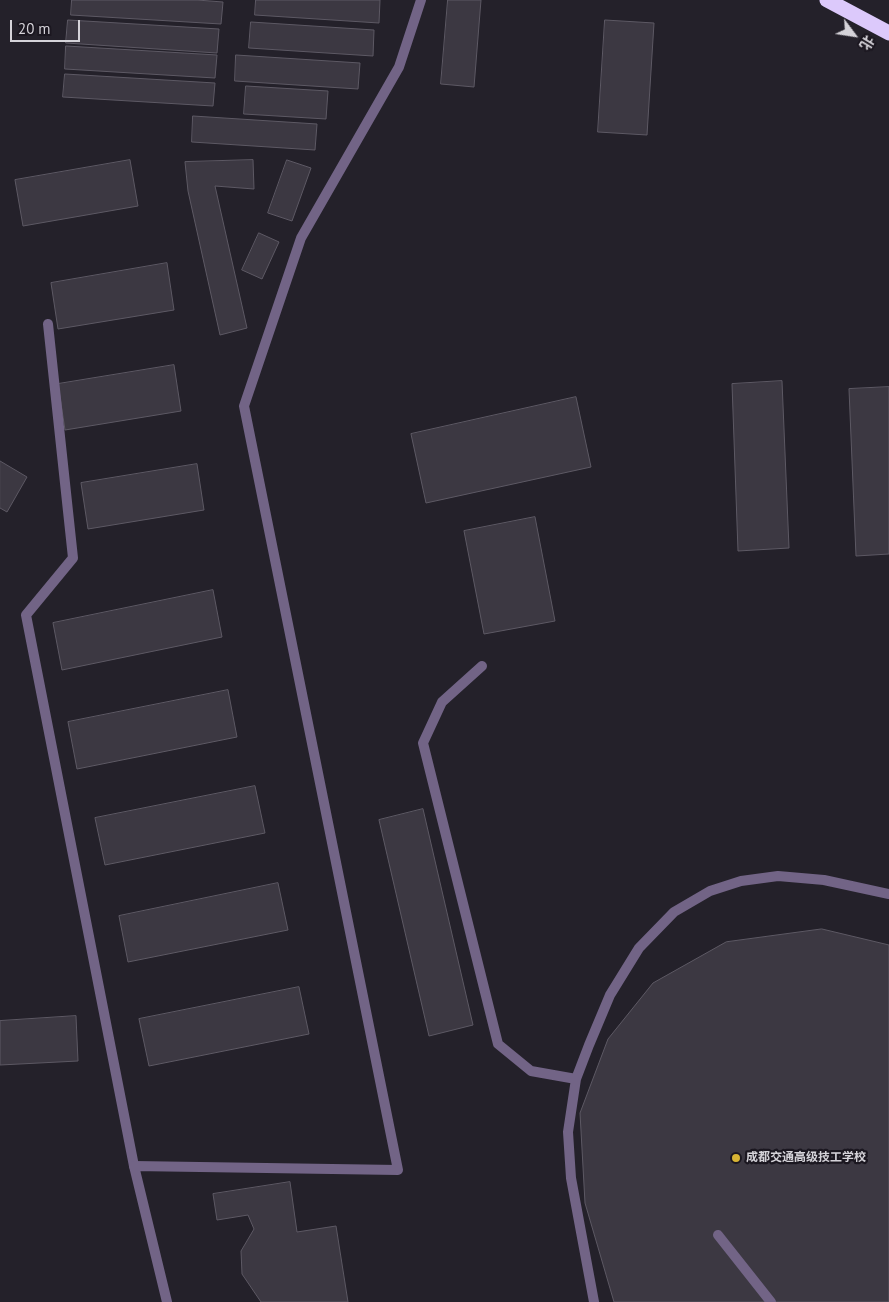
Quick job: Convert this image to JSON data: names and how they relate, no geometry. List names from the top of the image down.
{
  "places": ["成都交通高级技工学校"],
  "scale_bar": "20 m",
  "north": "bottom right"
}
